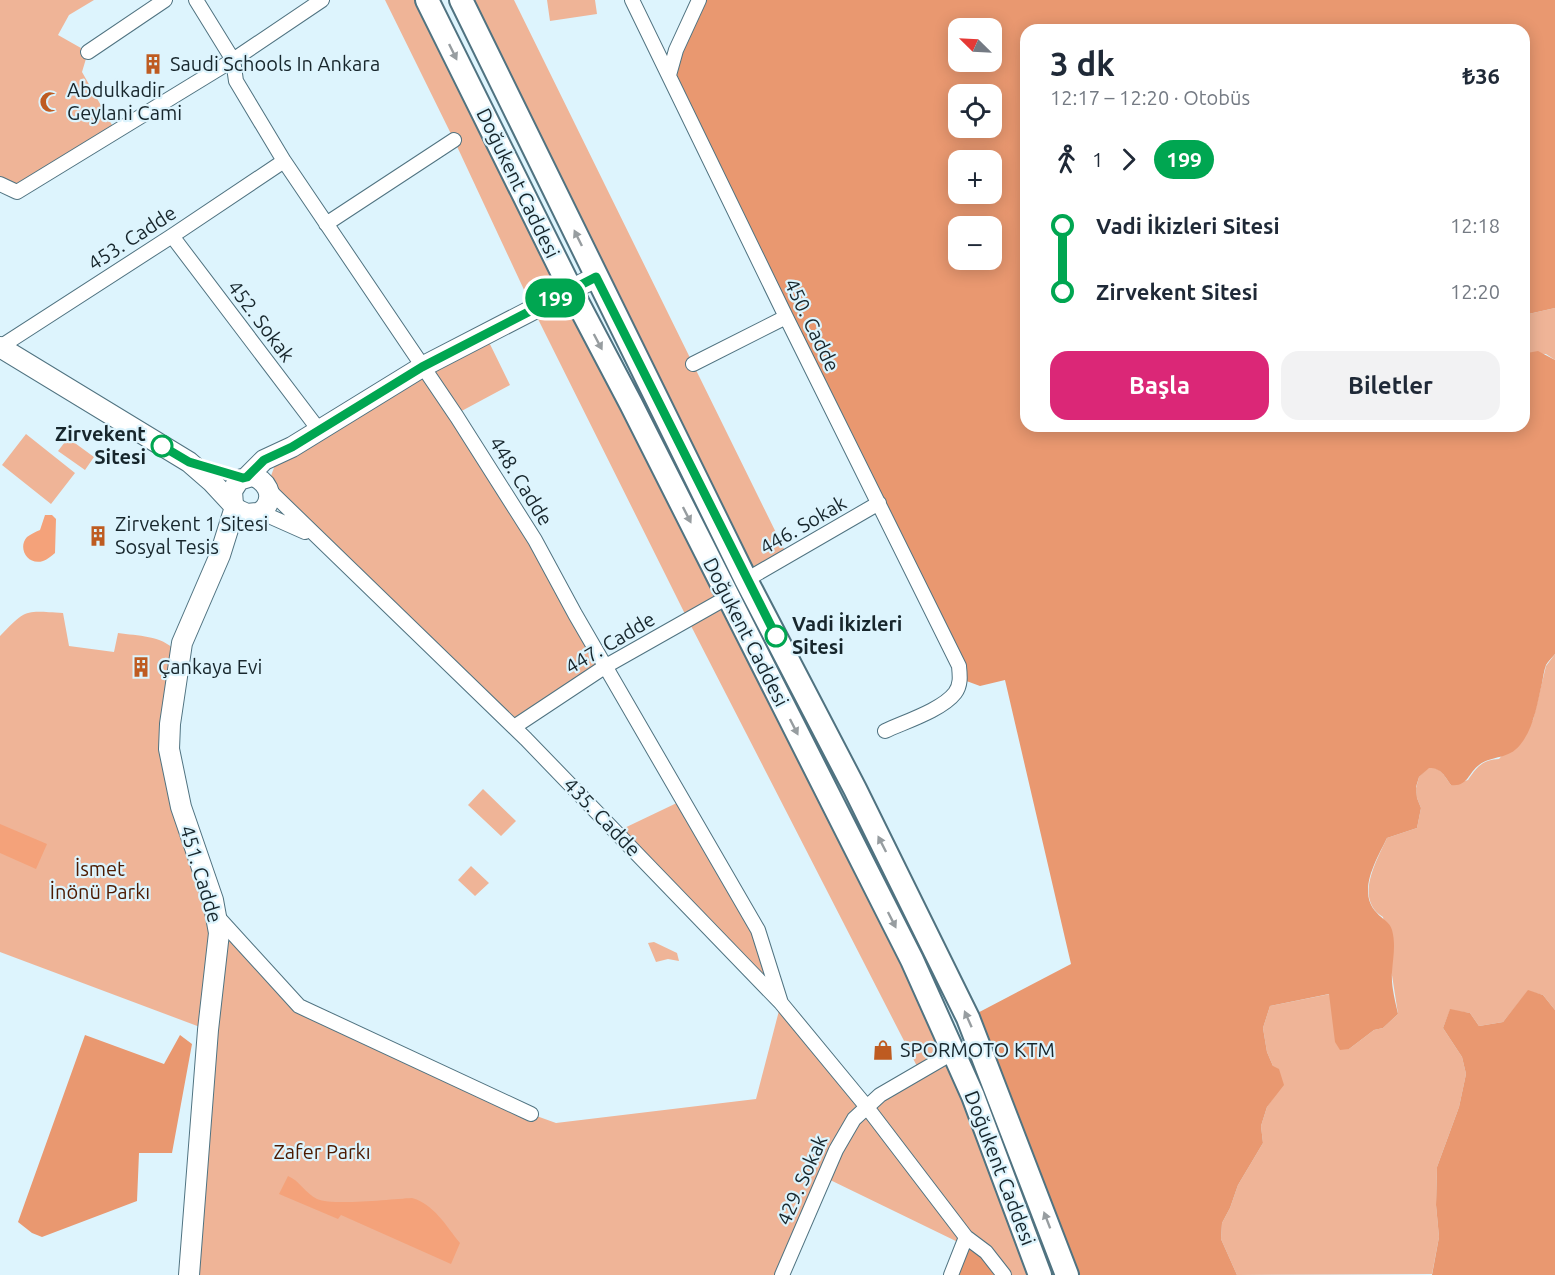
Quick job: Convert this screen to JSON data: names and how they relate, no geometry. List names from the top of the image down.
{
  "streets": {
    "main road": ["Doğukent Caddesi"],
    "street": [
      "453. Cadde",
      "452. Sokak",
      "450. Cadde",
      "448. Cadde",
      "446. Sokak",
      "447. Cadde",
      "435. Cadde",
      "451. Cadde",
      "429. Sokak"
    ]
  },
  "crossings": [
    ["Doğukent Caddesi", "446. Sokak"],
    ["Doğukent Caddesi", "447. Cadde"],
    ["Doğukent Caddesi", "429. Sokak"],
    ["453. Cadde", "452. Sokak"],
    ["453. Cadde", "448. Cadde"],
    ["450. Cadde", "446. Sokak"],
    ["448. Cadde", "447. Cadde"],
    ["448. Cadde", "435. Cadde"],
    ["447. Cadde", "435. Cadde"],
    ["435. Cadde", "429. Sokak"]
  ],
  "parks": ["İsmet İnönü Parkı", "Zafer Parkı"],
  "places": {
    "building": ["Saudi Schools In Ankara", "Zirvekent 1 Sitesi Sosyal Tesis", "Çankaya Evi"],
    "mosque": ["Abdulkadir Geylani Cami"],
    "other": ["Zirvekent Sitesi", "Vadi İkizleri Sitesi"],
    "shop": ["SPORMOTO KTM"]
  },
  "lines": ["bus line 199"],
  "north": "top left",
  "page": {
    "on_map": "199",
    "map_buttons": ["+", "−"],
    "heading": ["3 dk", "12:17 – 12:20 · Otobüs", "₺36"],
    "legs": ["1", "199"],
    "list": [
      {
        "name": "Vadi İkizleri Sitesi",
        "value": "12:18"
      },
      {
        "name": "Zirvekent Sitesi",
        "value": "12:20"
      }
    ],
    "buttons": ["Başla", "Biletler"]
  }
}
